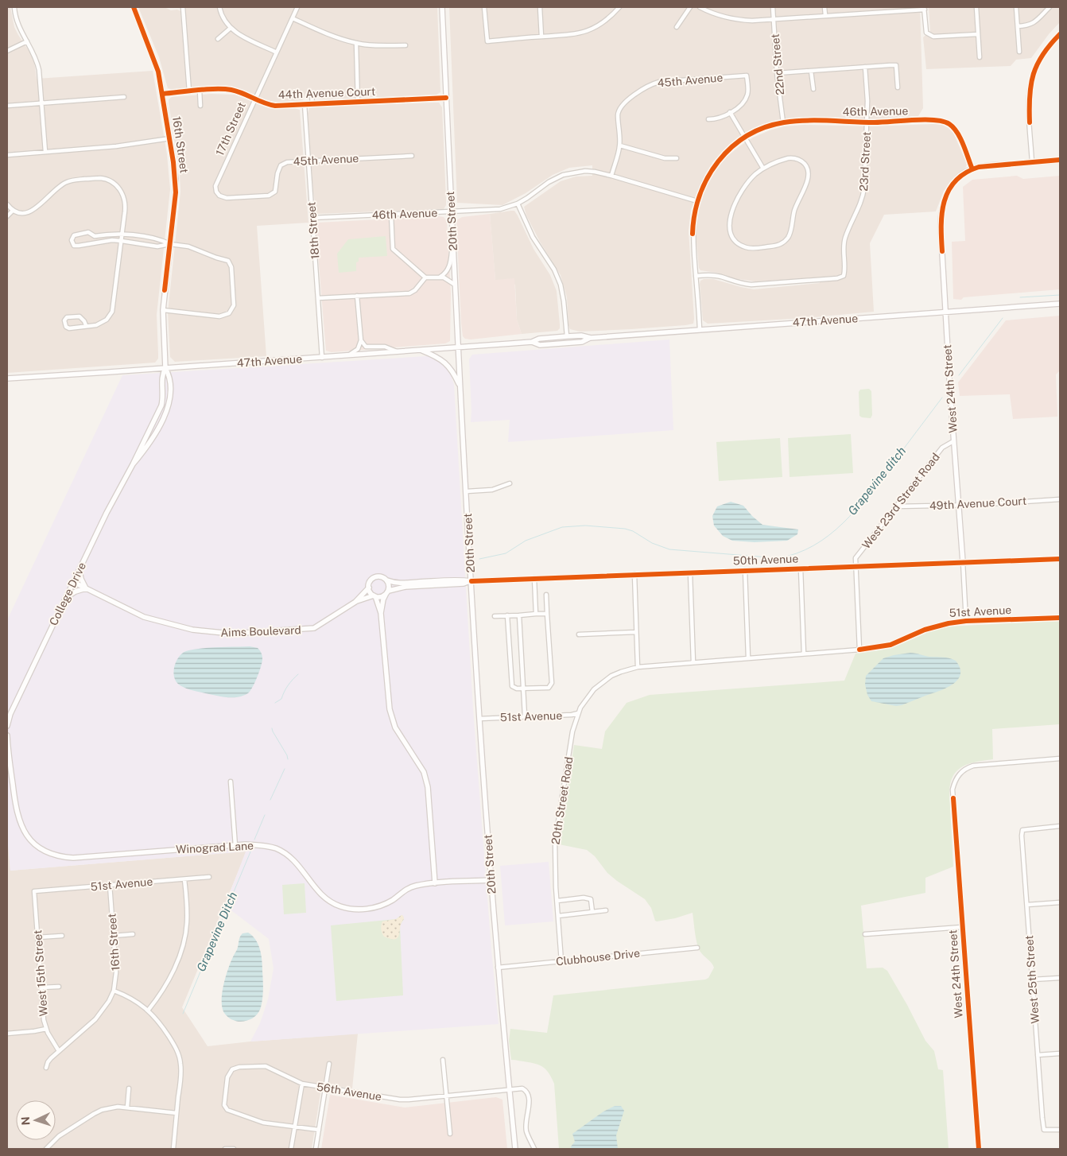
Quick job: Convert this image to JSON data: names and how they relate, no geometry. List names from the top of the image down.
{
  "streets": {
    "street": [
      "22nd Street",
      "45th Avenue",
      "44th Avenue Court",
      "46th Avenue",
      "17th Street",
      "16th Street",
      "23rd Street",
      "20th Street",
      "18th Street",
      "47th Avenue",
      "West 24th Street",
      "West 23rd Street Road",
      "49th Avenue Court",
      "50th Avenue",
      "College Drive",
      "51st Avenue",
      "Aims Boulevard",
      "20th Street Road",
      "Winograd Lane",
      "Clubhouse Drive",
      "West 15th Street",
      "West 25th Street",
      "56th Avenue"
    ]
  },
  "crossings": [
    ["22nd Street", "46th Avenue"],
    ["45th Avenue", "17th Street"],
    ["45th Avenue", "18th Street"],
    ["44th Avenue Court", "17th Street"],
    ["44th Avenue Court", "16th Street"],
    ["44th Avenue Court", "20th Street"],
    ["44th Avenue Court", "18th Street"],
    ["46th Avenue", "23rd Street"],
    ["46th Avenue", "20th Street"],
    ["46th Avenue", "18th Street"],
    ["46th Avenue", "West 24th Street"],
    ["16th Street", "47th Avenue"],
    ["16th Street", "College Drive"],
    ["16th Street", "51st Avenue"],
    ["16th Street", "West 15th Street"],
    ["20th Street", "47th Avenue"],
    ["20th Street", "50th Avenue"],
    ["20th Street", "51st Avenue"],
    ["20th Street", "Winograd Lane"],
    ["20th Street", "Clubhouse Drive"],
    ["20th Street", "56th Avenue"],
    ["18th Street", "47th Avenue"],
    ["47th Avenue", "West 24th Street"],
    ["47th Avenue", "College Drive"],
    ["West 24th Street", "West 23rd Street Road"],
    ["West 24th Street", "49th Avenue Court"],
    ["West 24th Street", "50th Avenue"],
    ["West 24th Street", "51st Avenue"],
    ["West 23rd Street Road", "49th Avenue Court"],
    ["West 23rd Street Road", "50th Avenue"],
    ["50th Avenue", "Aims Boulevard"],
    ["College Drive", "Aims Boulevard"],
    ["51st Avenue", "20th Street Road"],
    ["51st Avenue", "West 15th Street"],
    ["20th Street Road", "Clubhouse Drive"]
  ],
  "water": ["Grapevine ditch", "Grapevine Ditch"],
  "north": "left"
}
